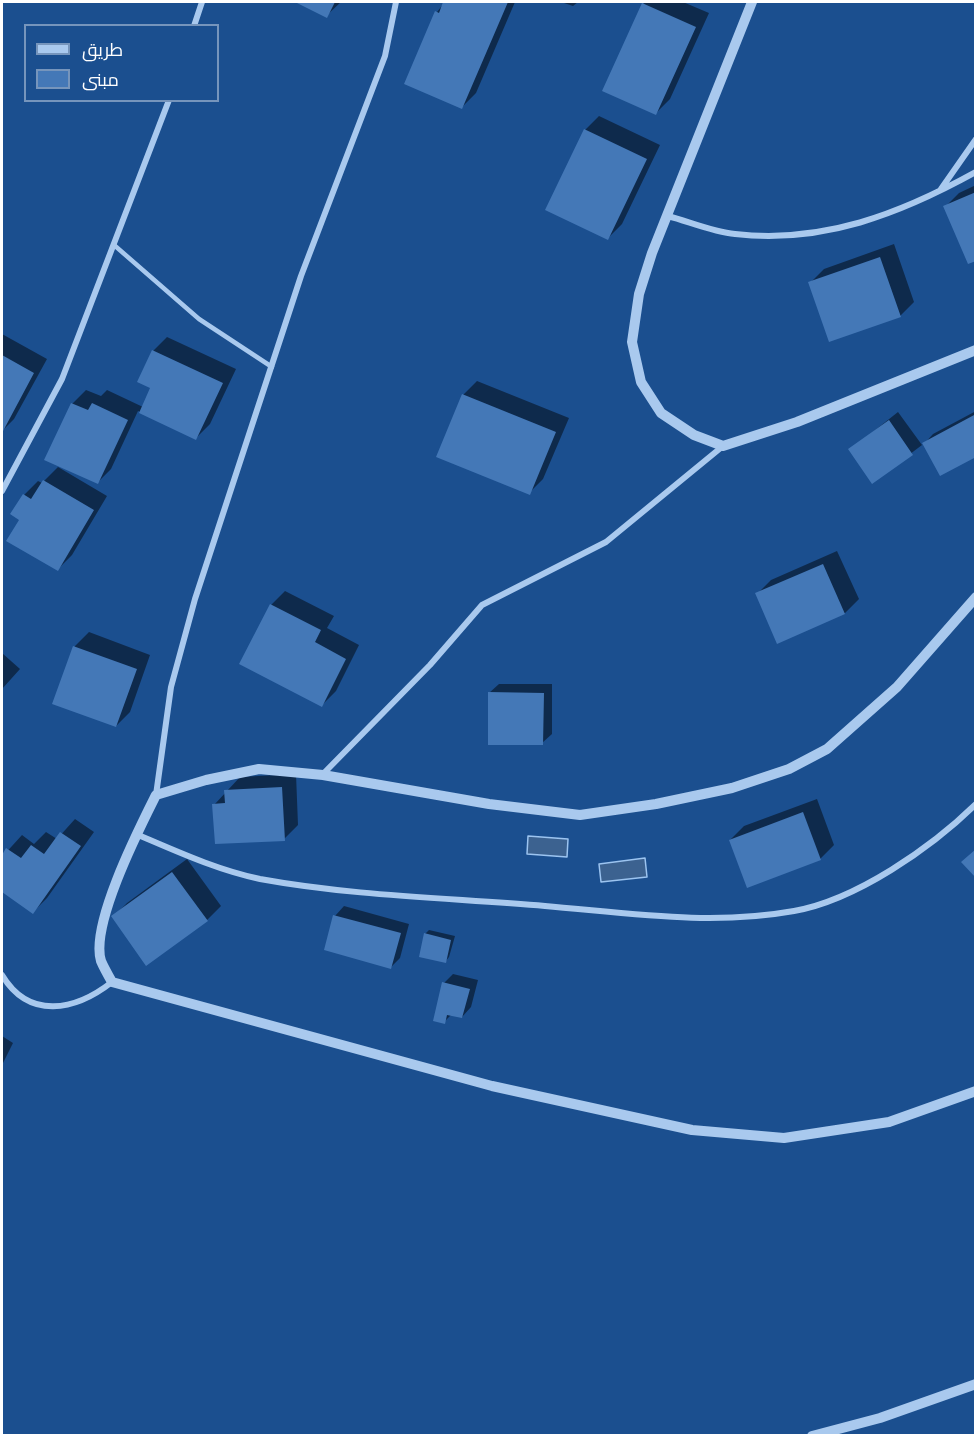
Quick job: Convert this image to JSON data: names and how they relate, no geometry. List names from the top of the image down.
{
  "legend": ["طريق", "مبنى"]
}
